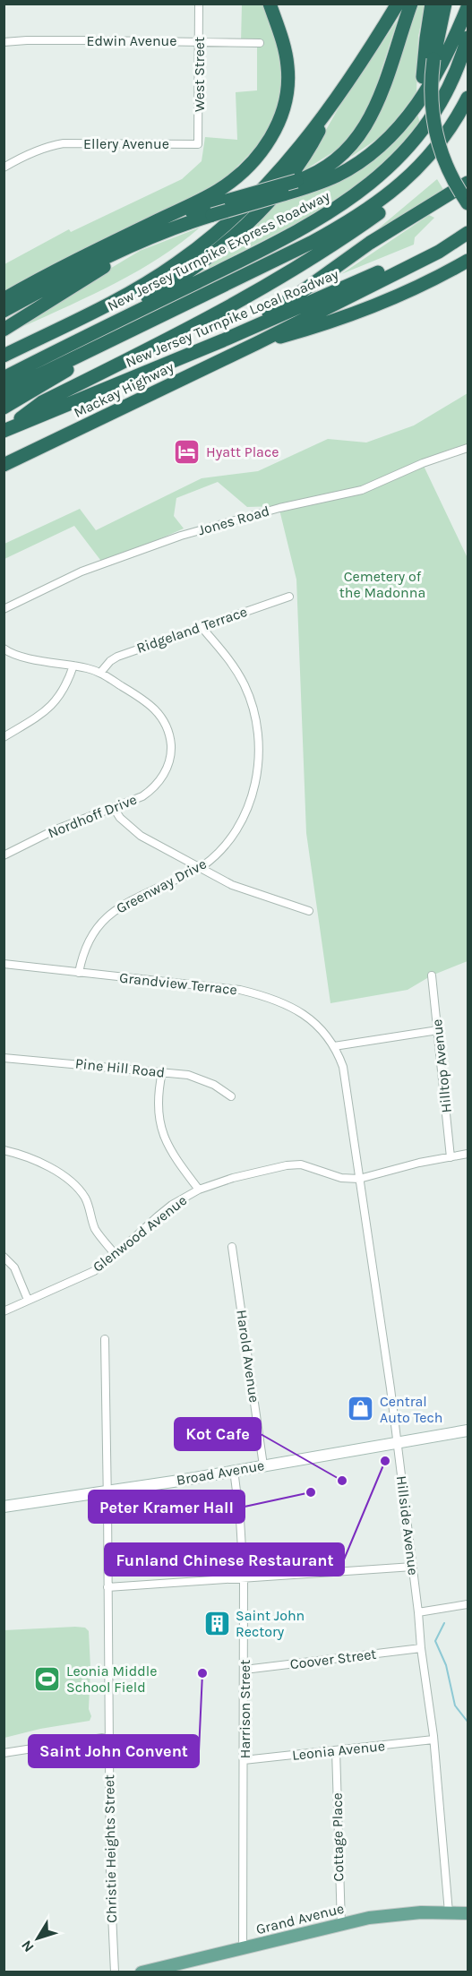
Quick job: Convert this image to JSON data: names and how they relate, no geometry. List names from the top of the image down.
{
  "streets": {
    "highway": ["New Jersey Turnpike Express Roadway", "New Jersey Turnpike Local Roadway", "Mackay Highway"],
    "main road": ["Grand Avenue"],
    "street": [
      "Edwin Avenue",
      "West Street",
      "Ellery Avenue",
      "Jones Road",
      "Ridgeland Terrace",
      "Nordhoff Drive",
      "Greenway Drive",
      "Grandview Terrace",
      "Hilltop Avenue",
      "Pine Hill Road",
      "Glenwood Avenue",
      "Harold Avenue",
      "Broad Avenue",
      "Hillside Avenue",
      "Coover Street",
      "Harrison Street",
      "Leonia Avenue",
      "Cottage Place",
      "Christie Heights Street"
    ]
  },
  "crossings": [
    ["Edwin Avenue", "West Street"],
    ["West Street", "Ellery Avenue"],
    ["Ridgeland Terrace", "Nordhoff Drive"],
    ["Ridgeland Terrace", "Greenway Drive"],
    ["Greenway Drive", "Grandview Terrace"],
    ["Grandview Terrace", "Hillside Avenue"],
    ["Hilltop Avenue", "Glenwood Avenue"],
    ["Glenwood Avenue", "Hillside Avenue"],
    ["Harold Avenue", "Broad Avenue"],
    ["Broad Avenue", "Hillside Avenue"],
    ["Broad Avenue", "Harrison Street"],
    ["Broad Avenue", "Christie Heights Street"],
    ["Hillside Avenue", "Coover Street"],
    ["Hillside Avenue", "Leonia Avenue"],
    ["Hillside Avenue", "Grand Avenue"],
    ["Coover Street", "Harrison Street"],
    ["Harrison Street", "Leonia Avenue"],
    ["Harrison Street", "Grand Avenue"],
    ["Leonia Avenue", "Cottage Place"],
    ["Cottage Place", "Grand Avenue"]
  ],
  "parks": ["Cemetery of the Madonna"],
  "places": {
    "hotel": ["Hyatt Place"],
    "shop": ["Central Auto Tech"],
    "other": [
      "Funland Chinese Restaurant",
      "Kot Cafe",
      "Peter Kramer Hall",
      "Saint John Convent"
    ],
    "building": ["Saint John Rectory"],
    "sports": ["Leonia Middle School Field"]
  },
  "north": "bottom left"
}
